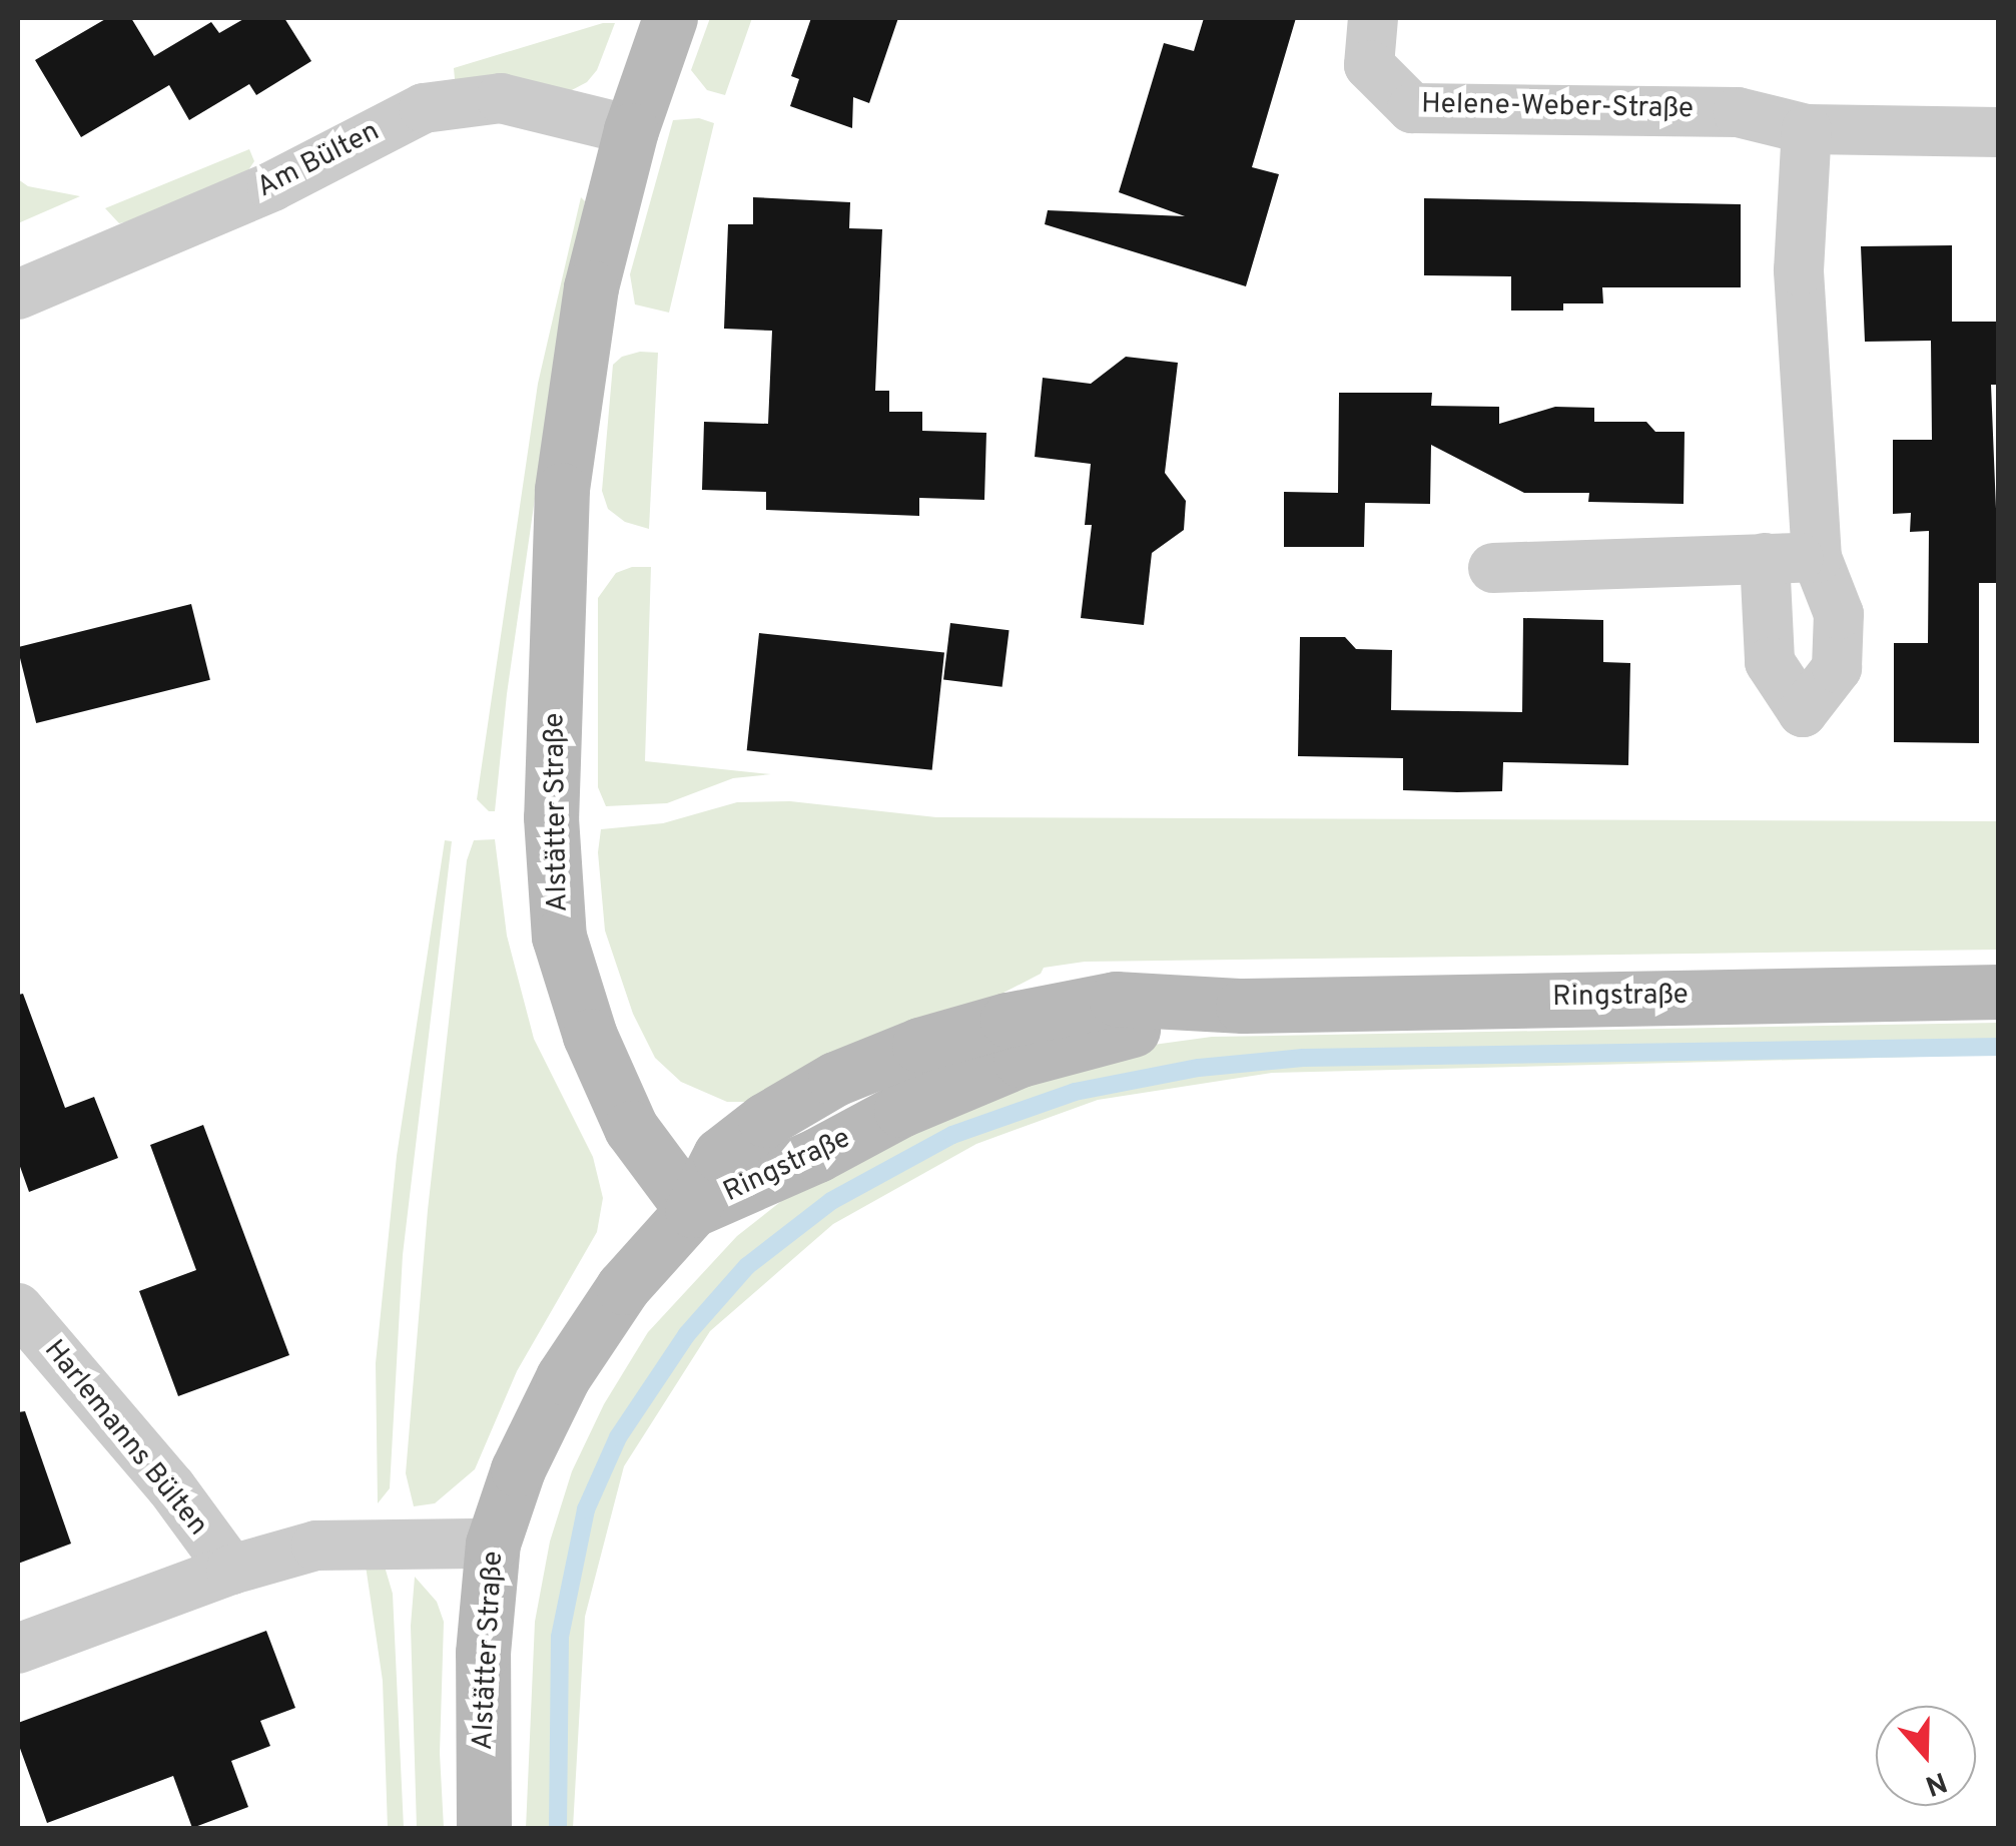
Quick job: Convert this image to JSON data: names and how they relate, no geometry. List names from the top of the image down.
{
  "streets": {
    "main road": ["Alstätter Straße", "Ringstraße"],
    "street": ["Helene-Weber-Straße", "Am Bülten", "Harlemanns Bülten"]
  },
  "crossings": [
    ["Am Bülten", "Alstätter Straße"],
    ["Alstätter Straße", "Ringstraße"],
    ["Alstätter Straße", "Harlemanns Bülten"]
  ],
  "north": "bottom"
}
